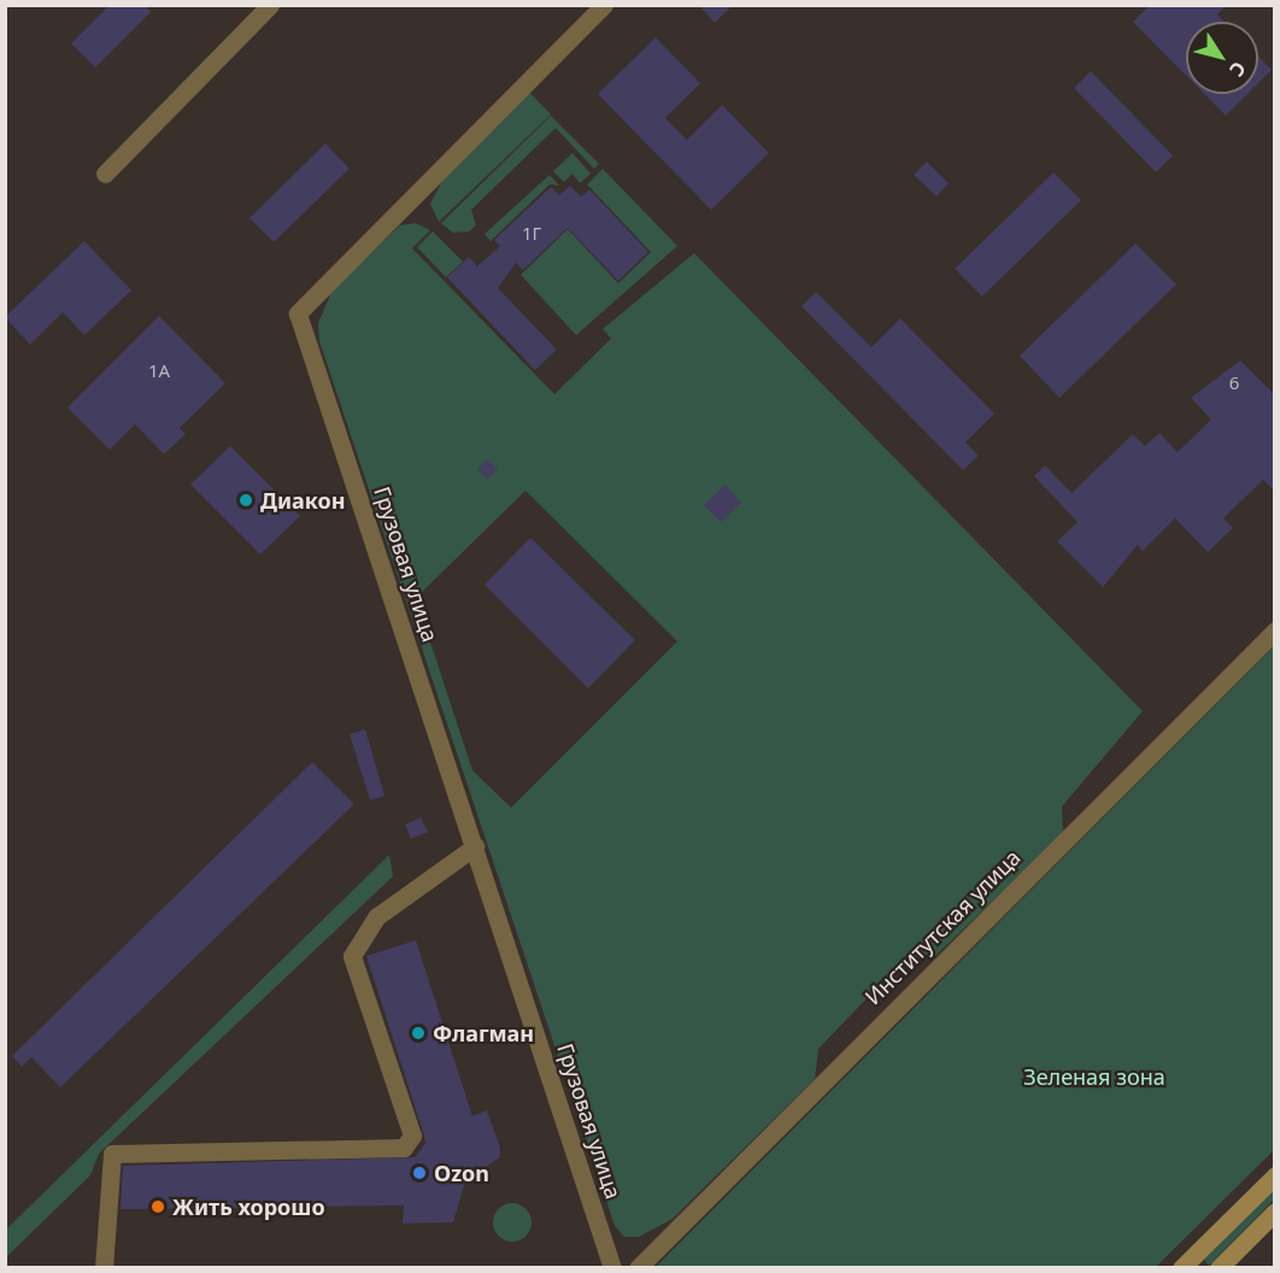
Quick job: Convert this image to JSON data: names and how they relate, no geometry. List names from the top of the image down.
{
  "streets": {
    "street": ["Грузовая улица", "Институтская улица"]
  },
  "parks": ["Зеленая зона"],
  "places": [
    "Диакон",
    "Флагман",
    "Ozon",
    "Жить хорошо"
  ],
  "house_numbers": ["1Г", "1А", "6"],
  "north": "bottom right"
}
